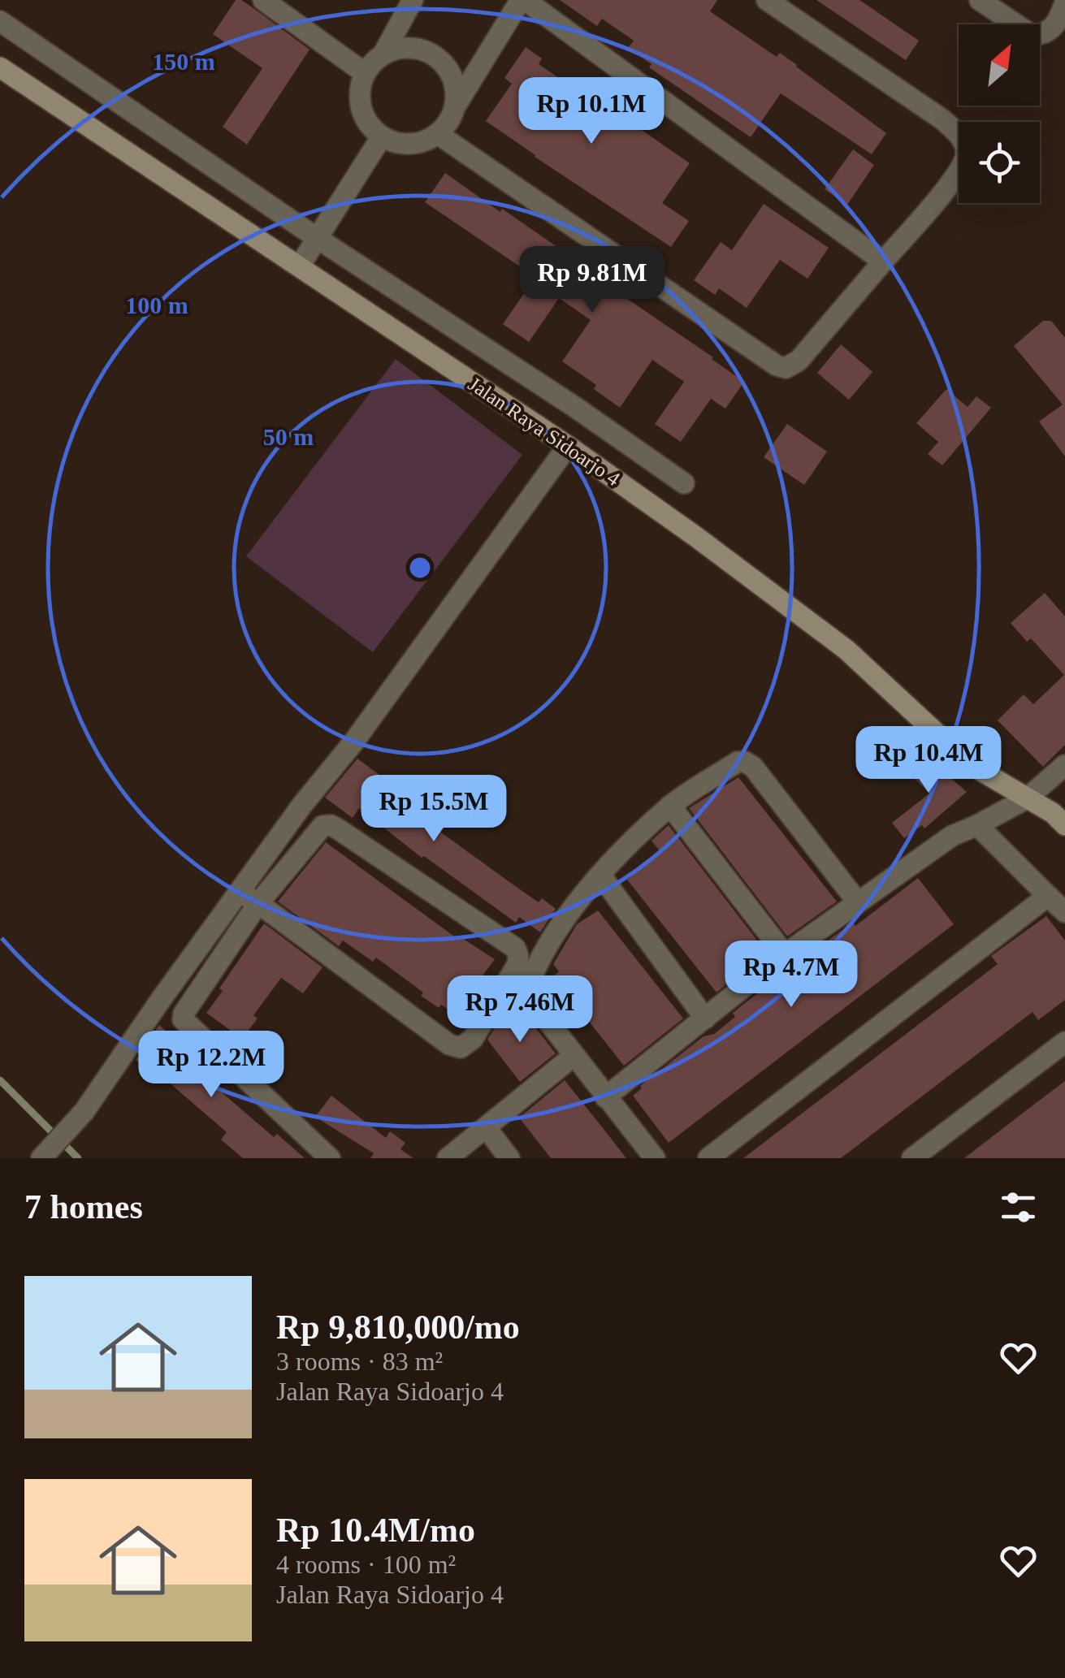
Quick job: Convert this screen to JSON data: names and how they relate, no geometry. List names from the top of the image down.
{
  "streets": {
    "street": ["Jalan Raya Sidoarjo 4"]
  },
  "north": "top right",
  "page": {
    "price": [
      "Rp 10.1M",
      "Rp 9.81M",
      "Rp 10.4M",
      "Rp 15.5M",
      "Rp 4.7M",
      "Rp 7.46M",
      "Rp 12.2M"
    ],
    "heading": "7 homes",
    "list": [
      {
        "name": "Rp 9,810,000/mo",
        "note": "3 rooms · 83 m² · Jalan Raya Sidoarjo 4"
      },
      {
        "name": "Rp 10.4M/mo",
        "note": "4 rooms · 100 m² · Jalan Raya Sidoarjo 4"
      }
    ]
  },
  "rings": ["150 m", "100 m", "50 m"]
}
